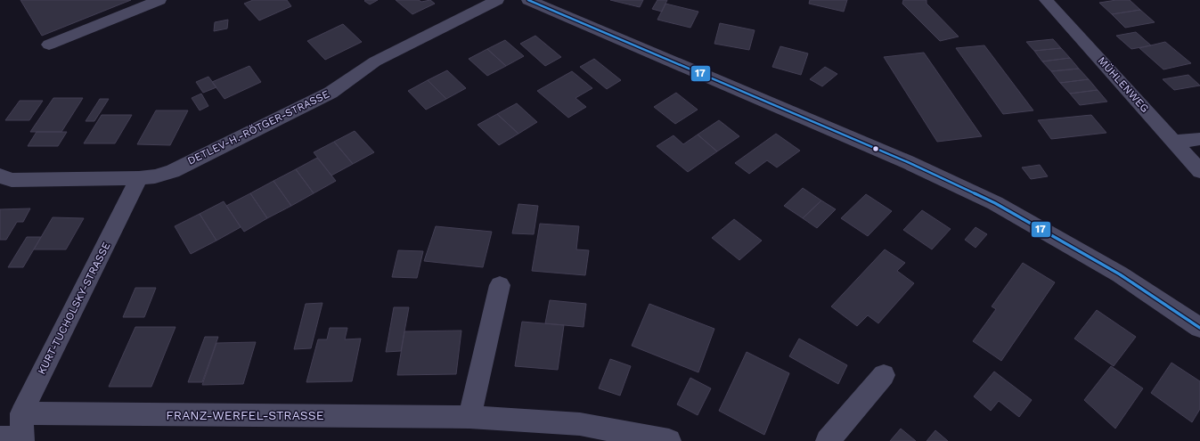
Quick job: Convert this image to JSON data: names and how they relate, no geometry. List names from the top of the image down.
{
  "streets": {
    "street": [
      "MÜHLENWEG",
      "DETLEV-H.-RÖTGER-STRASSE",
      "KURT-TUCHOLSKY-STRASSE",
      "FRANZ-WERFEL-STRASSE"
    ]
  },
  "crossings": [
    ["DETLEV-H.-RÖTGER-STRASSE", "KURT-TUCHOLSKY-STRASSE"],
    ["KURT-TUCHOLSKY-STRASSE", "FRANZ-WERFEL-STRASSE"]
  ],
  "lines": ["transit line 17"]
}
